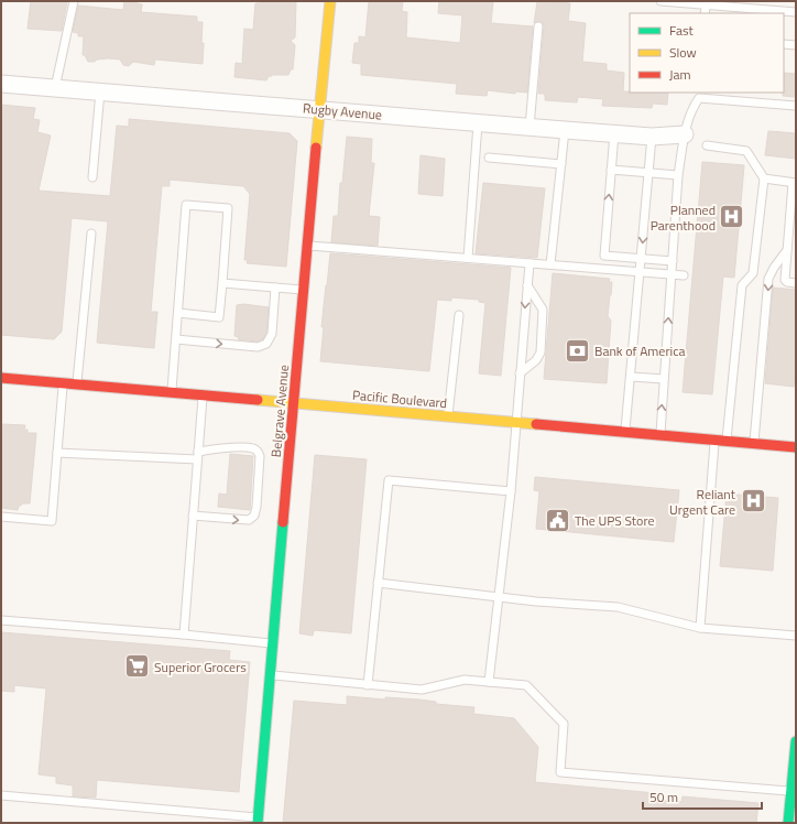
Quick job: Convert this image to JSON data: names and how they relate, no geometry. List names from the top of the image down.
{
  "streets": {
    "main road": ["Pacific Boulevard", "Belgrave Avenue"],
    "street": ["Rugby Avenue"]
  },
  "crossings": [
    ["Rugby Avenue", "Belgrave Avenue"],
    ["Pacific Boulevard", "Belgrave Avenue"]
  ],
  "places": {
    "hospital": ["Planned Parenthood", "Reliant Urgent Care"],
    "bank": ["Bank of America"],
    "public building": ["The UPS Store"],
    "supermarket": ["Superior Grocers"]
  },
  "legend": ["Fast", "Slow", "Jam"],
  "scale_bar": "50 m"
}
